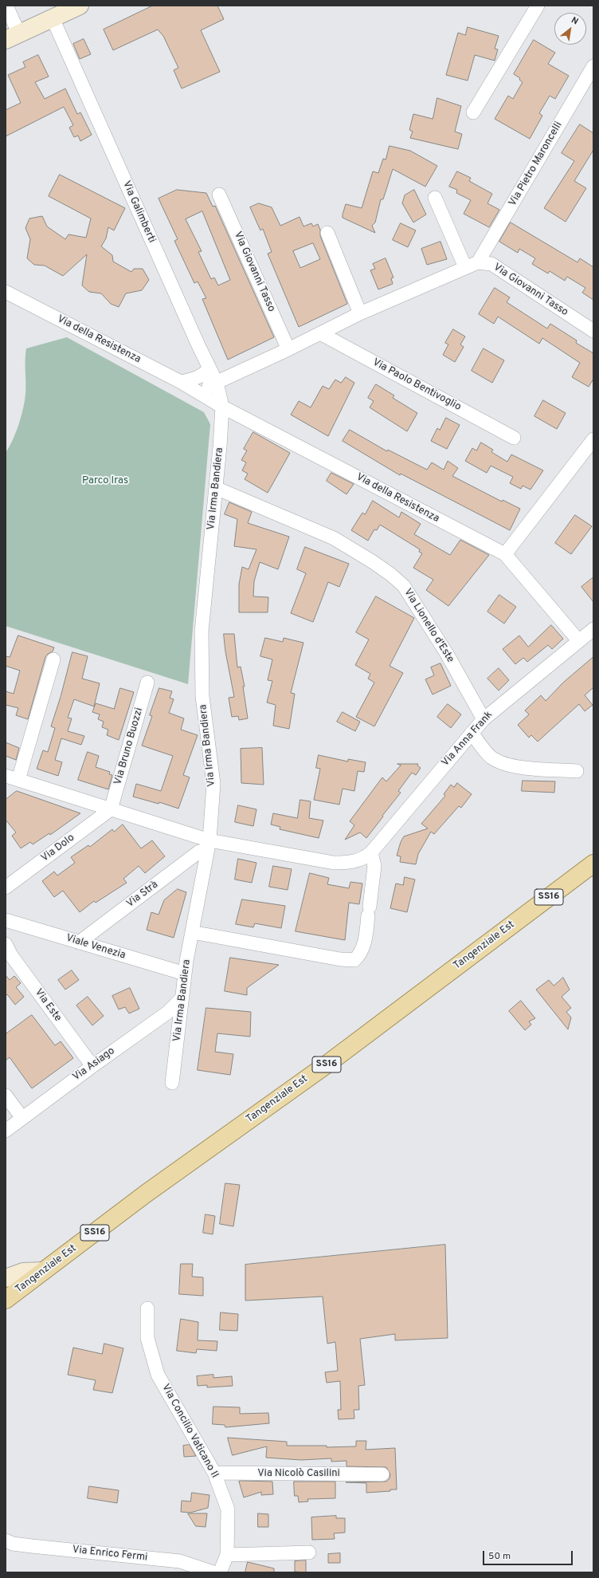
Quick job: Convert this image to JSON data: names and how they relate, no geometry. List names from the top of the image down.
{
  "streets": {
    "main road": ["SS16", "Tangenziale Est"],
    "street": [
      "Via Pietro Maroncelli",
      "Via Galimberti",
      "Via Giovanni Tasso",
      "Via della Resistenza",
      "Via Paolo Bentivoglio",
      "Via Irma Bandiera",
      "Via Lionello d'Este",
      "Via Anna Frank",
      "Via Bruno Buozzi",
      "Via Dolo",
      "Via Strà",
      "Viale Venezia",
      "Via Este",
      "Via Asiago",
      "Via Concilio Vaticano II",
      "Via Nicolò Casilini",
      "Via Enrico Fermi"
    ]
  },
  "crossings": [
    ["Via Pietro Maroncelli", "Via Giovanni Tasso"],
    ["Via Galimberti", "Via della Resistenza"],
    ["Via Galimberti", "Via Irma Bandiera"],
    ["Via della Resistenza", "Via Irma Bandiera"],
    ["Via della Resistenza", "Via Anna Frank"],
    ["Via Irma Bandiera", "Via Lionello d'Este"],
    ["Via Irma Bandiera", "Via Anna Frank"],
    ["Via Irma Bandiera", "Via Strà"],
    ["Via Irma Bandiera", "Viale Venezia"],
    ["Via Irma Bandiera", "Via Asiago"],
    ["Via Lionello d'Este", "Via Anna Frank"],
    ["Via Anna Frank", "Via Strà"],
    ["Via Bruno Buozzi", "Via Dolo"],
    ["Via Strà", "Viale Venezia"],
    ["Via Este", "Via Asiago"],
    ["Via Concilio Vaticano II", "Via Nicolò Casilini"]
  ],
  "parks": ["Parco Iras"],
  "scale_bar": "50 m",
  "north": "top right"
}
